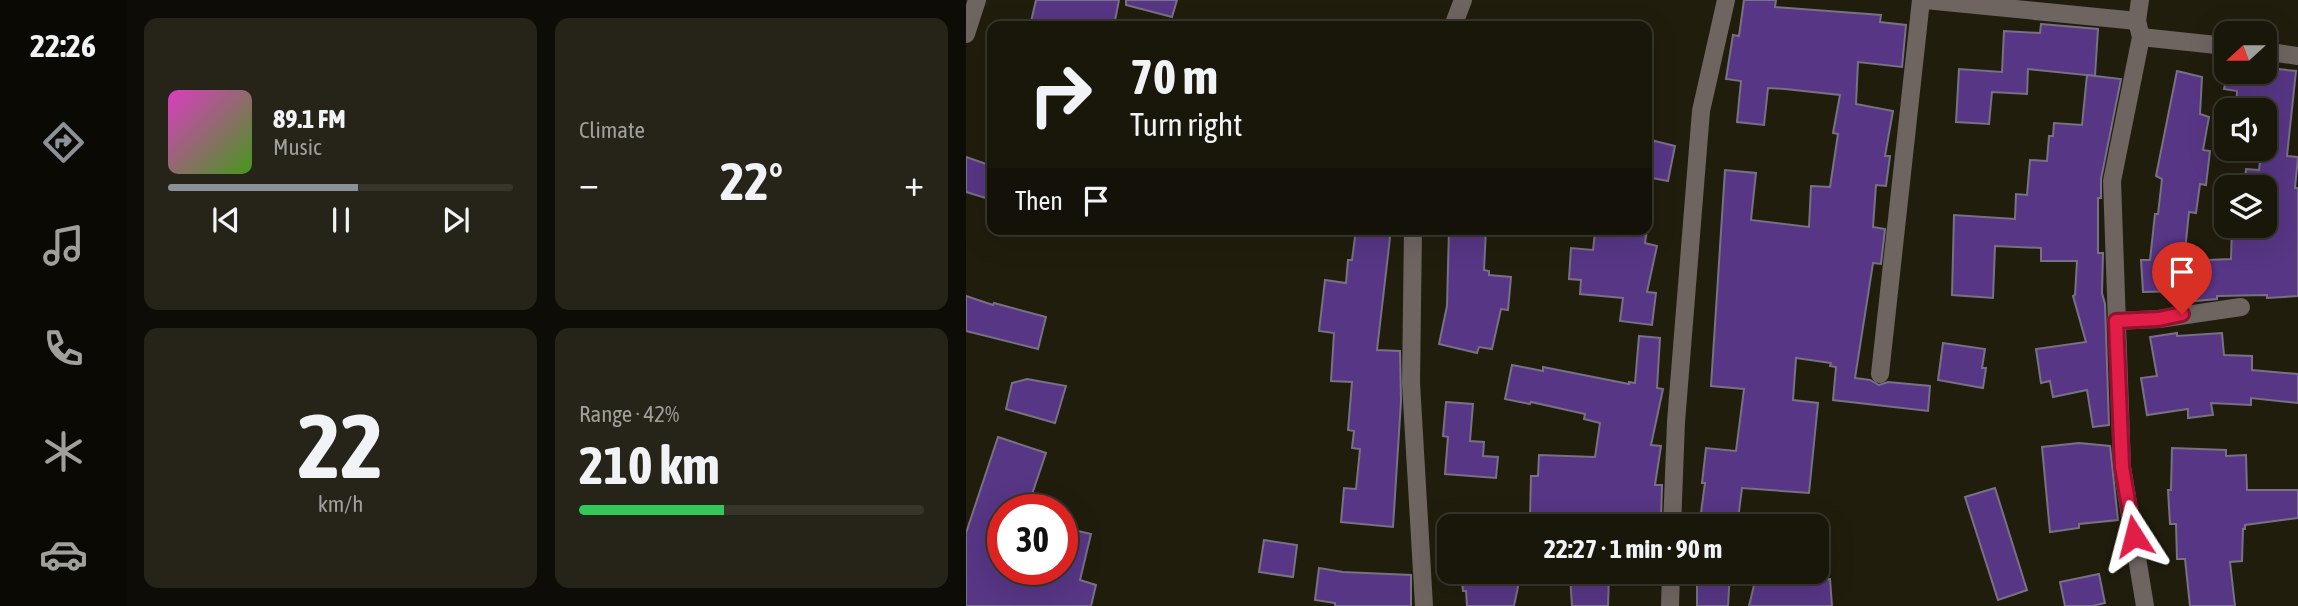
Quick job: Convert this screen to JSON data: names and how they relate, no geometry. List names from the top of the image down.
{
  "north": "left",
  "page": {
    "tabs": "22:26",
    "tile": [
      "Climate",
      ["22", "km/h"],
      ["Range · 42%", "210 km"]
    ],
    "turn": ["70 m", "Turn right"],
    "song": ["89.1 FM", "Music"],
    "heat": ["−", "22°", "+"],
    "then": "Then",
    "limit": "30",
    "trip": "22:27 · 1 min · 90 m"
  }
}
